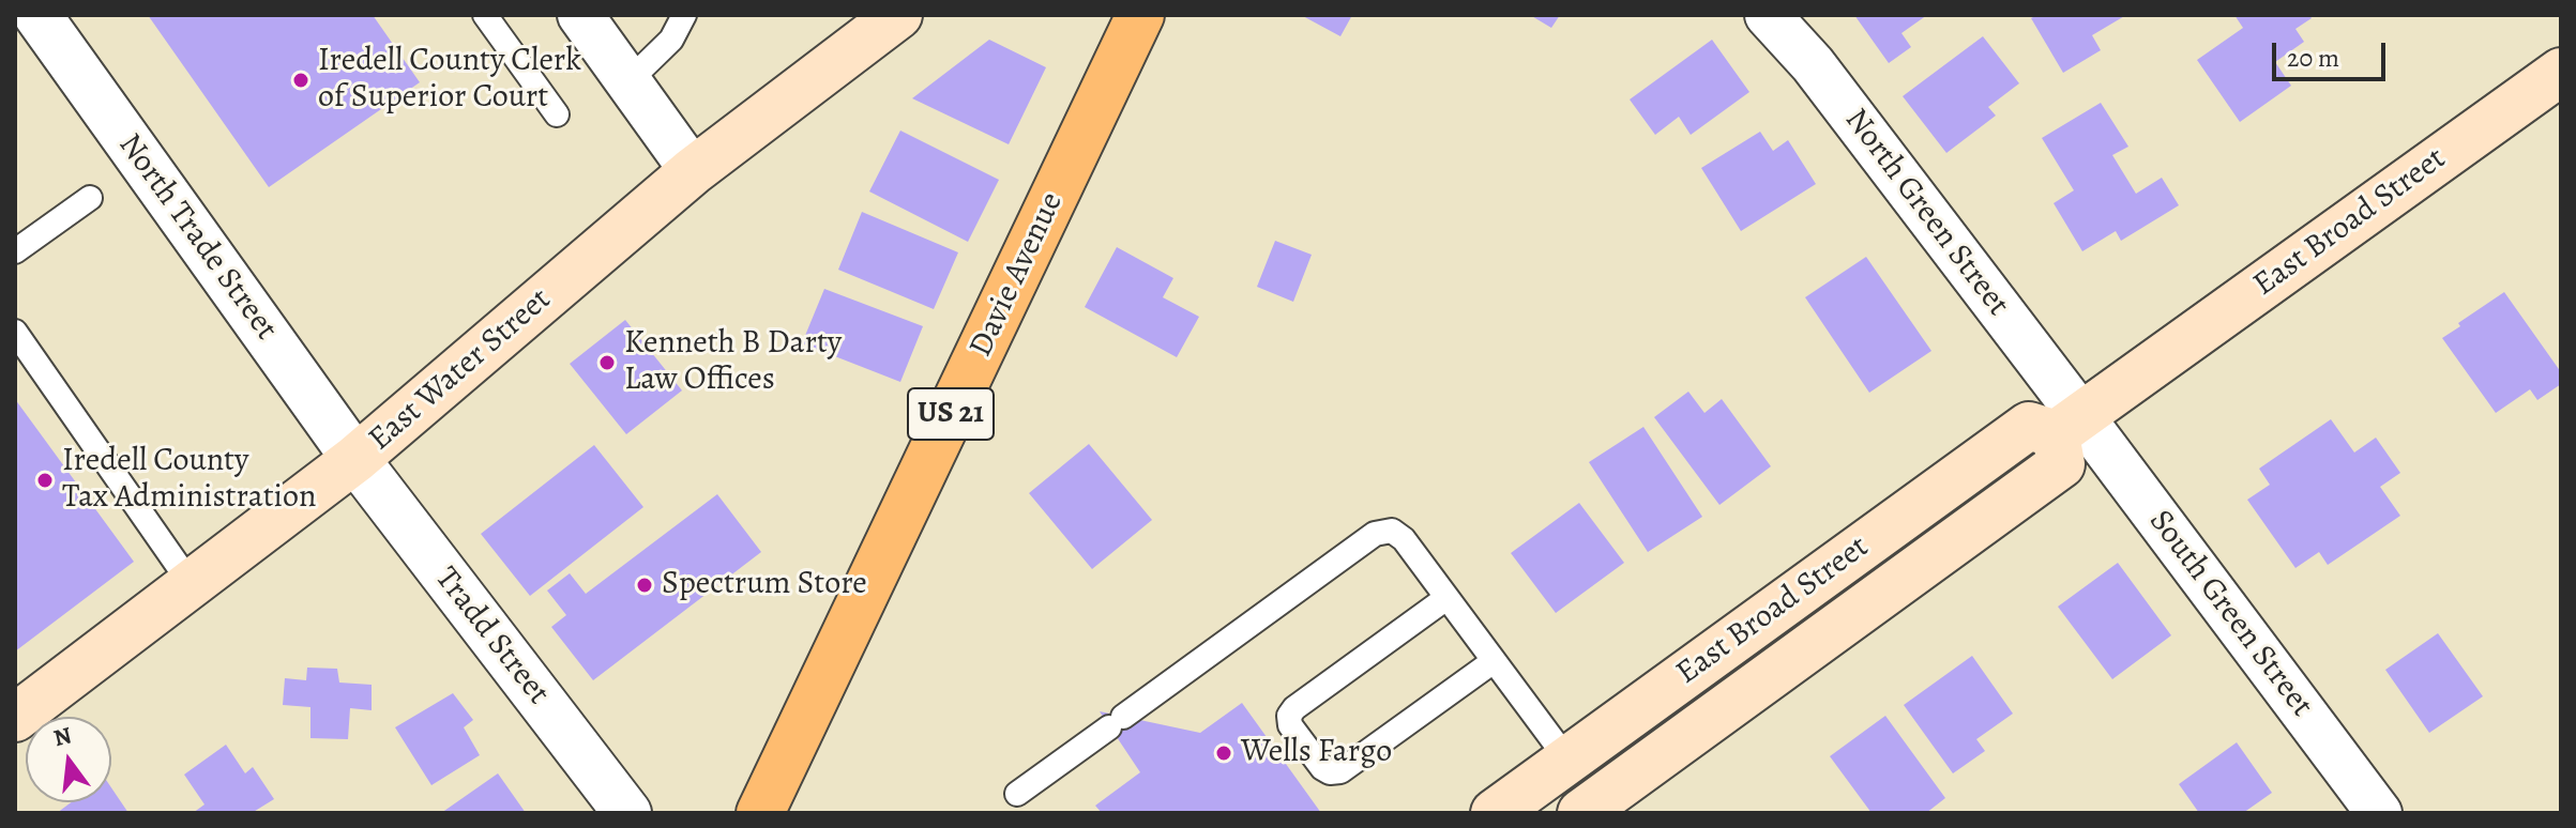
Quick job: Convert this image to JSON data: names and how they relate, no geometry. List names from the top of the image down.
{
  "streets": {
    "main road": [
      "East Broad Street",
      "Davie Avenue",
      "East Water Street",
      "US 21"
    ],
    "street": [
      "North Green Street",
      "North Trade Street",
      "South Green Street",
      "Tradd Street"
    ]
  },
  "crossings": [
    ["North Green Street", "East Broad Street"],
    ["North Green Street", "South Green Street"],
    ["East Broad Street", "South Green Street"],
    ["North Trade Street", "East Water Street"],
    ["North Trade Street", "Tradd Street"],
    ["East Water Street", "Tradd Street"]
  ],
  "places": [
    "Iredell County Clerk of Superior Court",
    "Kenneth B Darty Law Offices",
    "Iredell County Tax Administration",
    "Spectrum Store",
    "Wells Fargo"
  ],
  "scale_bar": "20 m",
  "north": "top"
}
